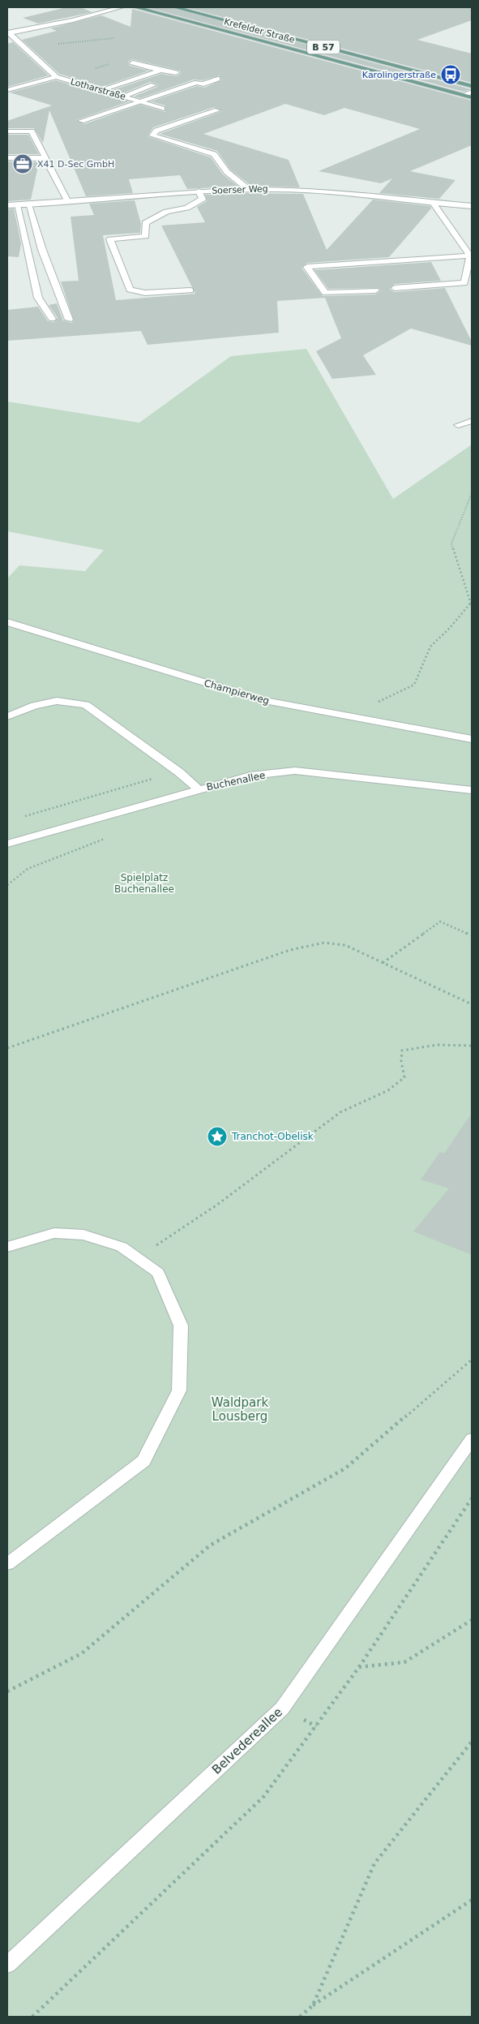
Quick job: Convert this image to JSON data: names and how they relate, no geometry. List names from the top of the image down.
{
  "streets": {
    "main road": ["Krefelder Straße", "B 57"],
    "street": [
      "Lotharstraße",
      "Soerser Weg",
      "Champierweg",
      "Buchenallee",
      "Belvedereallee"
    ]
  },
  "parks": ["Spielplatz Buchenallee", "Waldpark Lousberg"],
  "places": {
    "bus stop": ["Karolingerstraße"],
    "office": ["X41 D-Sec GmbH"],
    "place": ["Tranchot-Obelisk"]
  }
}
